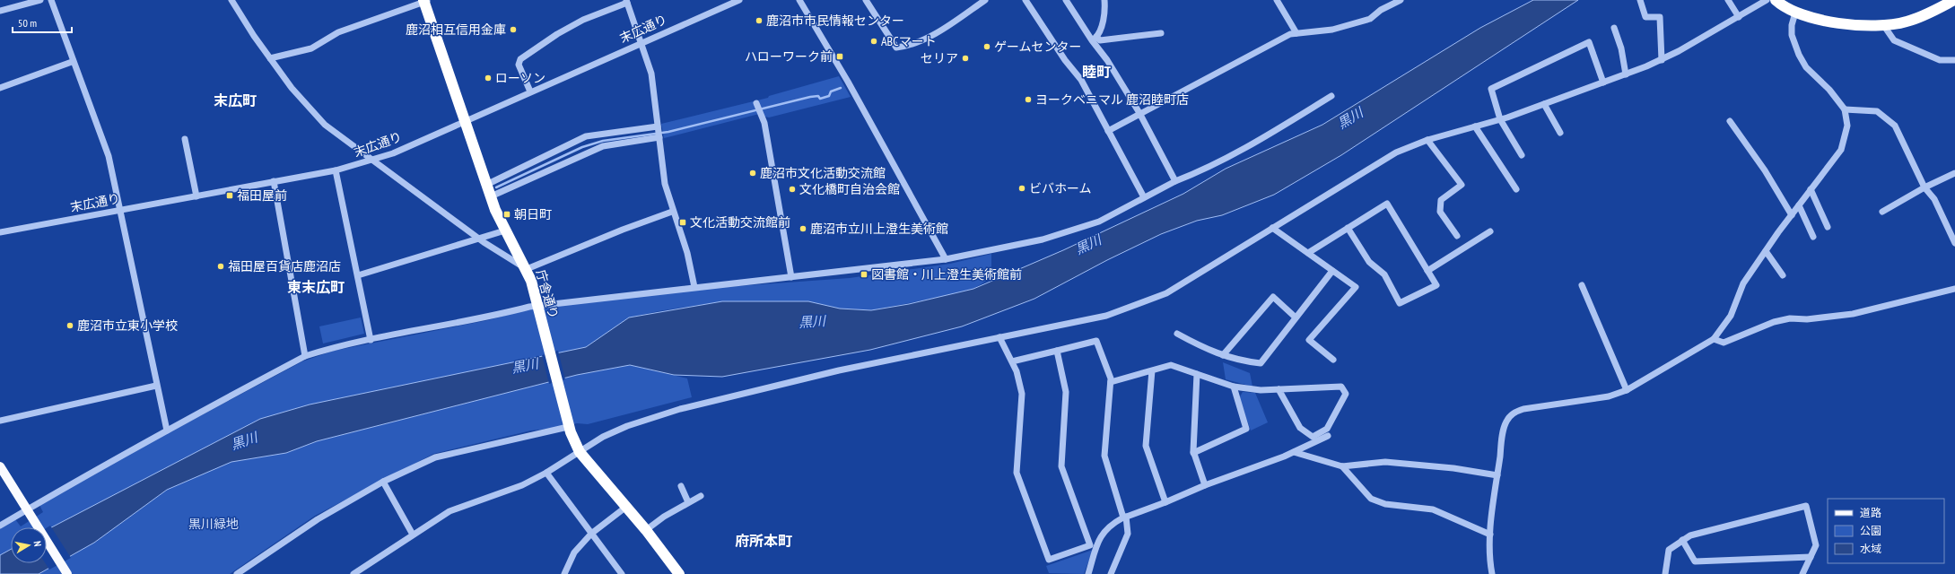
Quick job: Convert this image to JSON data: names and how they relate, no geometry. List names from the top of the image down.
{
  "streets": {
    "highway": ["庁舎通り"],
    "street": ["末広通り"]
  },
  "crossings": [
    ["末広通り", "庁舎通り"]
  ],
  "districts": [
    "睦町",
    "末広町",
    "東末広町",
    "府所本町"
  ],
  "water": ["黒川"],
  "parks": ["黒川緑地"],
  "places": {
    "other": [
      "鹿沼市市民情報センター",
      "鹿沼相互信用金庫",
      "ABCマート",
      "ゲームセンター",
      "セリア",
      "ローソン",
      "ヨークベニマル 鹿沼睦町店",
      "鹿沼市文化活動交流館",
      "ビバホーム",
      "文化橋町自治会館",
      "鹿沼市立川上澄生美術館",
      "福田屋百貨店鹿沼店",
      "鹿沼市立東小学校"
    ],
    "transit": [
      "ハローワーク前",
      "福田屋前",
      "朝日町",
      "文化活動交流館前",
      "図書館・川上澄生美術館前"
    ]
  },
  "legend": ["道路", "公園", "水域"],
  "scale_bar": "50 m",
  "north": "right"
}
